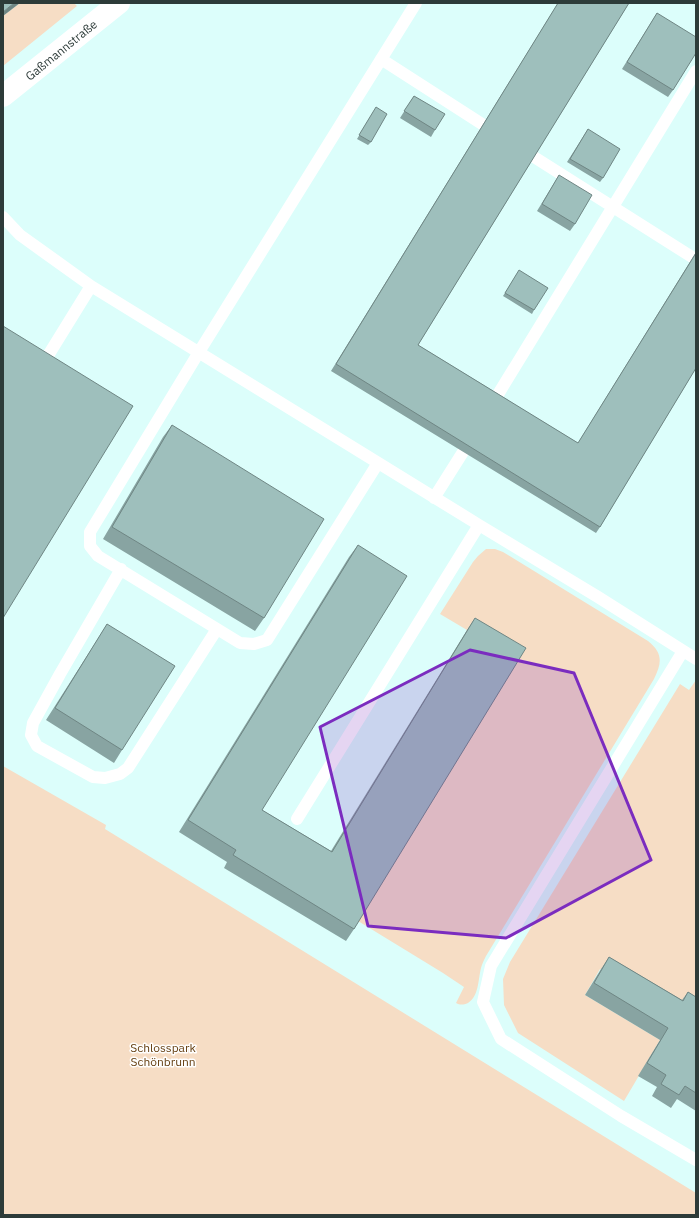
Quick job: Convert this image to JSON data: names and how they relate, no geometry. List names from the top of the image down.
{
  "streets": {
    "street": ["Gaßmannstraße"]
  },
  "parks": ["Schlosspark Schönbrunn"]
}
